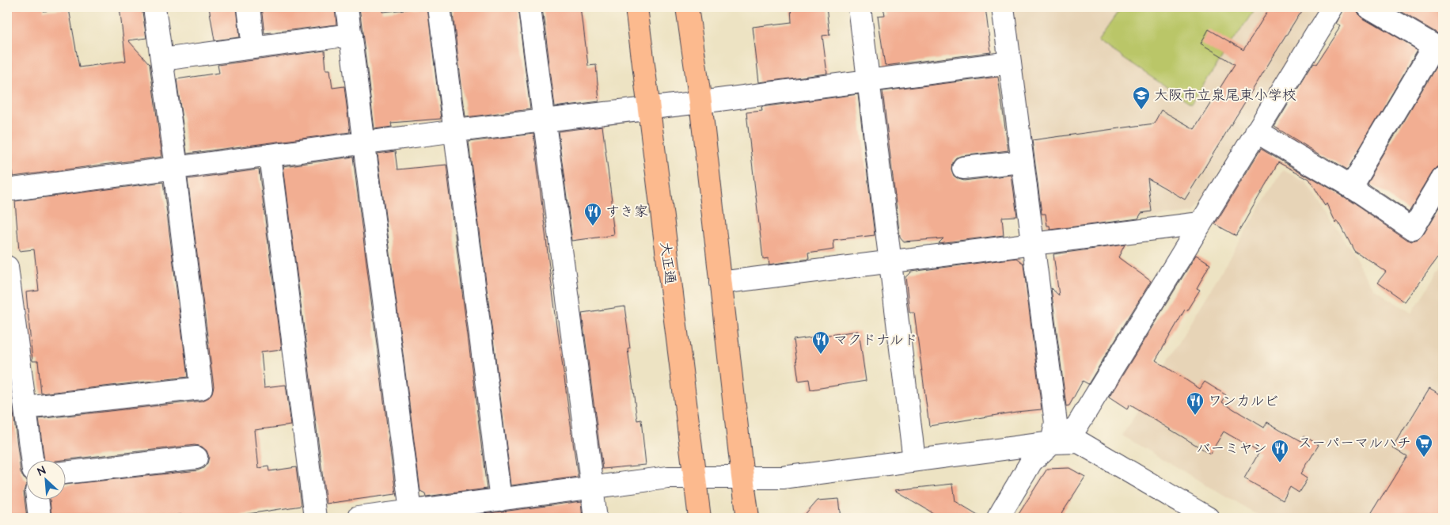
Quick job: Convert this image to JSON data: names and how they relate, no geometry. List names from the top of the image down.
{
  "streets": {
    "main road": ["大正通"]
  },
  "places": {
    "school or university": ["大阪市立泉尾東小学校"],
    "restaurant": [
      "すき家",
      "マクドナルド",
      "ワンカルビ",
      "バーミヤン"
    ],
    "supermarket": ["スーパーマルハチ"]
  },
  "north": "top left"
}
